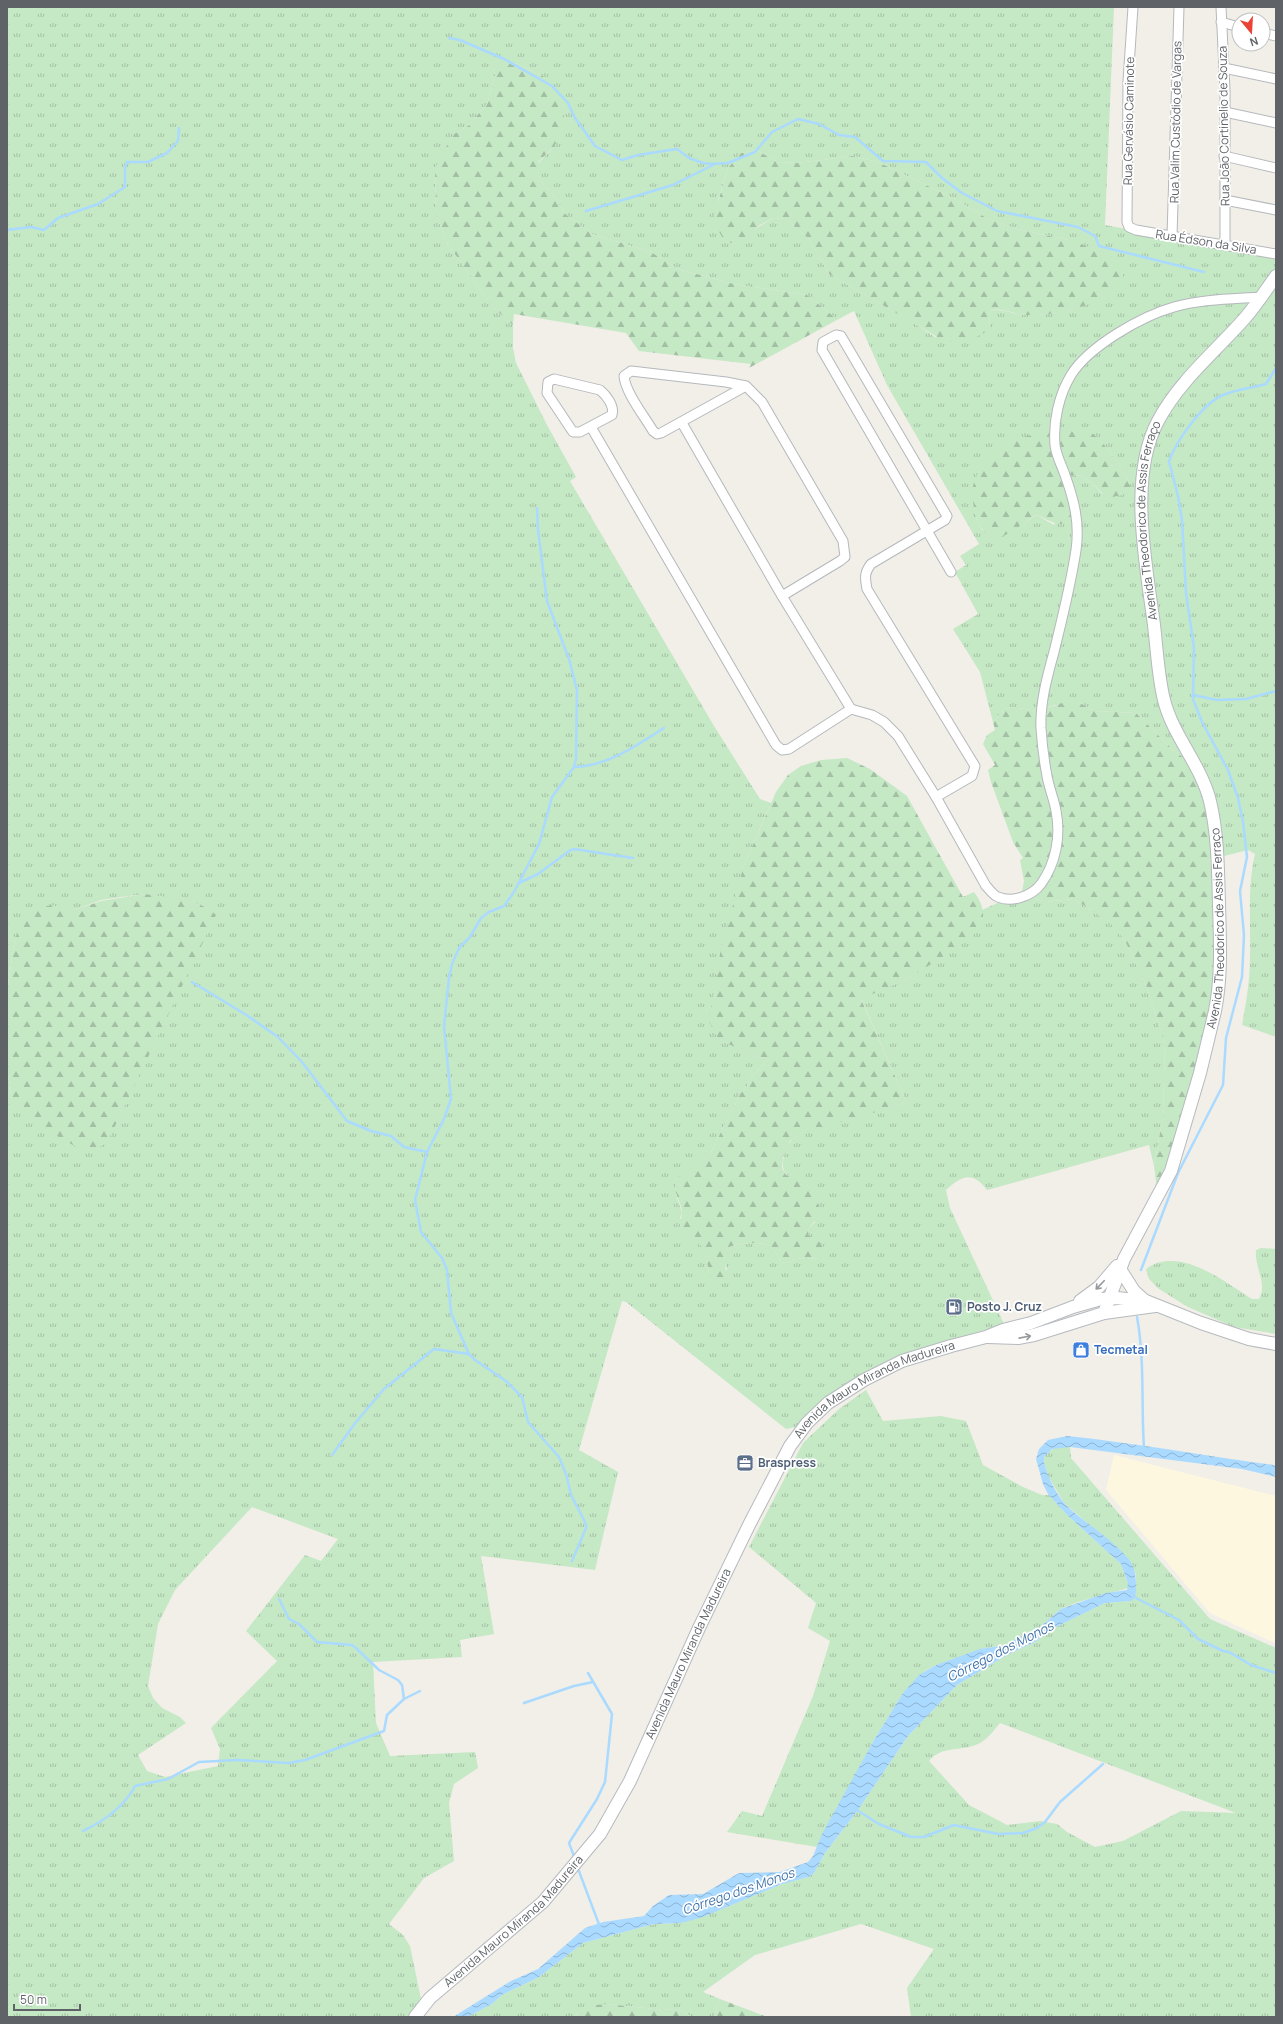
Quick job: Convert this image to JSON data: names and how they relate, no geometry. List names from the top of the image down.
{
  "streets": {
    "main road": ["Avenida Theodorico de Assis Ferraço", "Avenida Mauro Miranda Madureira"],
    "street": [
      "Rua Gervásio Caminote",
      "Rua Valim Custódio de Vargas",
      "Rua João Cortinelio de Souza",
      "Rua Édson da Silva"
    ]
  },
  "crossings": [
    ["Rua Gervásio Caminote", "Rua Édson da Silva"],
    ["Rua Valim Custódio de Vargas", "Rua Édson da Silva"],
    ["Rua João Cortinelio de Souza", "Rua Édson da Silva"],
    ["Avenida Theodorico de Assis Ferraço", "Avenida Mauro Miranda Madureira"]
  ],
  "water": ["Córrego dos Monos"],
  "places": {
    "fuel station": ["Posto J. Cruz"],
    "shop": ["Tecmetal"],
    "office": ["Braspress"]
  },
  "scale_bar": "50 m",
  "north": "bottom"
}
